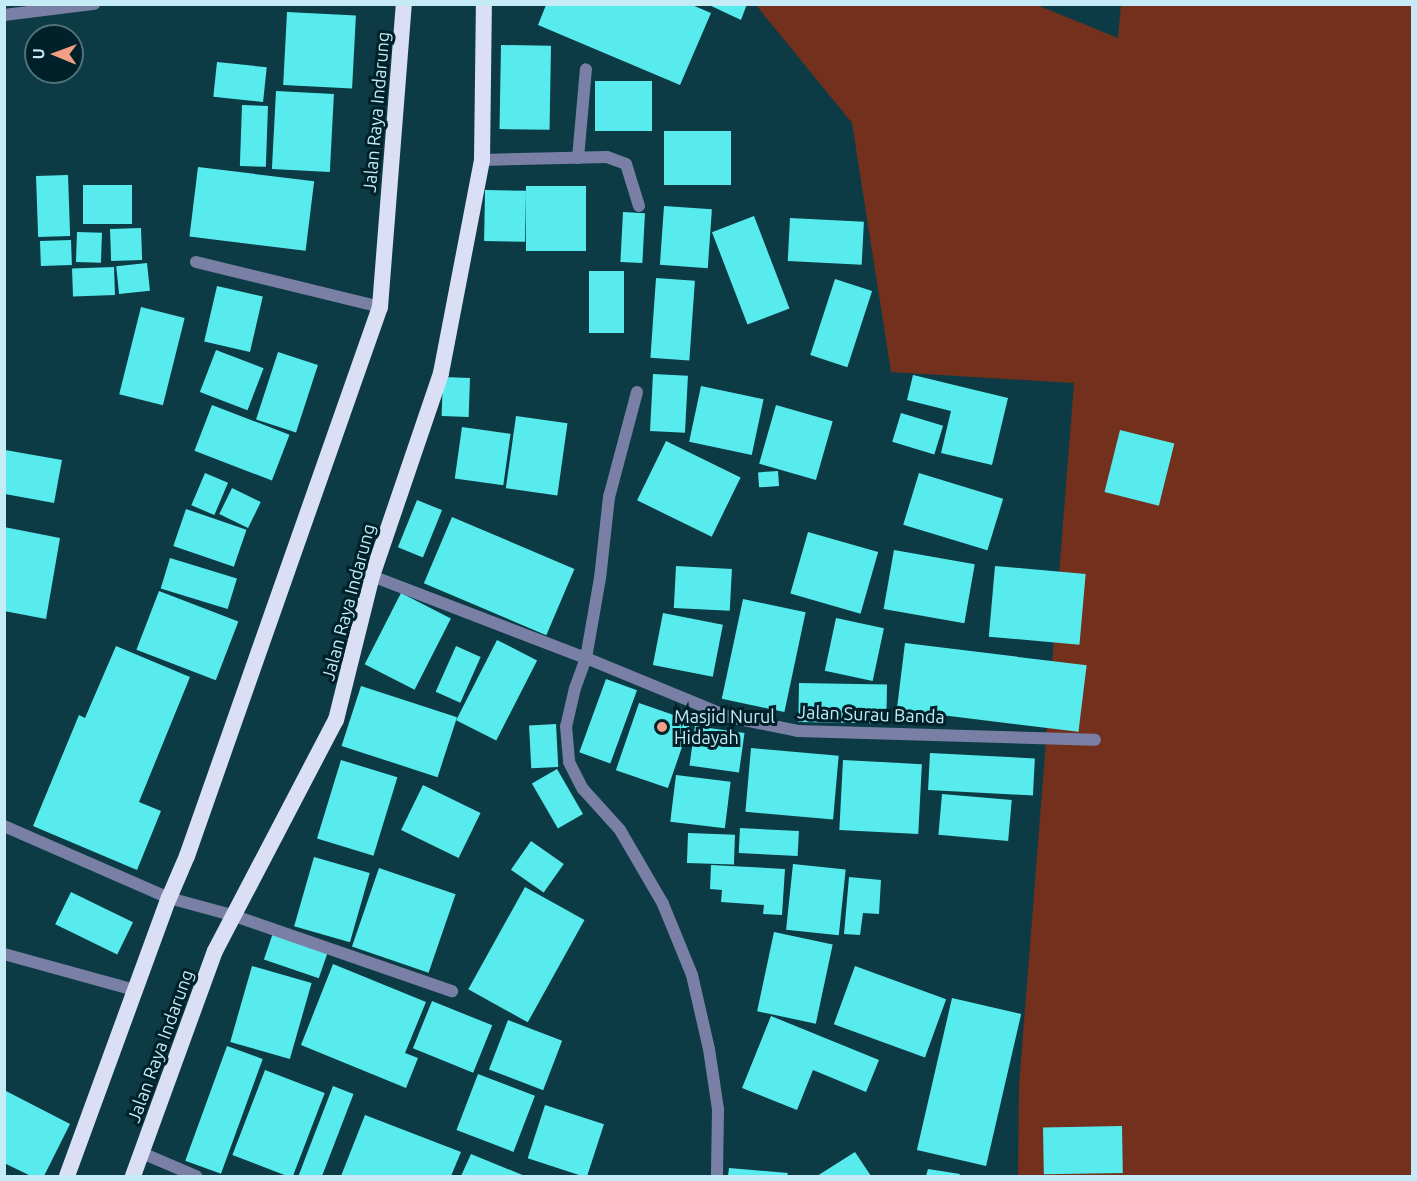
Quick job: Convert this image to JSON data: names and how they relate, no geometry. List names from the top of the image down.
{
  "streets": {
    "highway": ["Jalan Raya Indarung"],
    "street": ["Jalan Surau Banda"]
  },
  "crossings": [
    ["Jalan Raya Indarung", "Jalan Surau Banda"]
  ],
  "places": ["Masjid Nurul Hidayah"],
  "north": "left"
}
